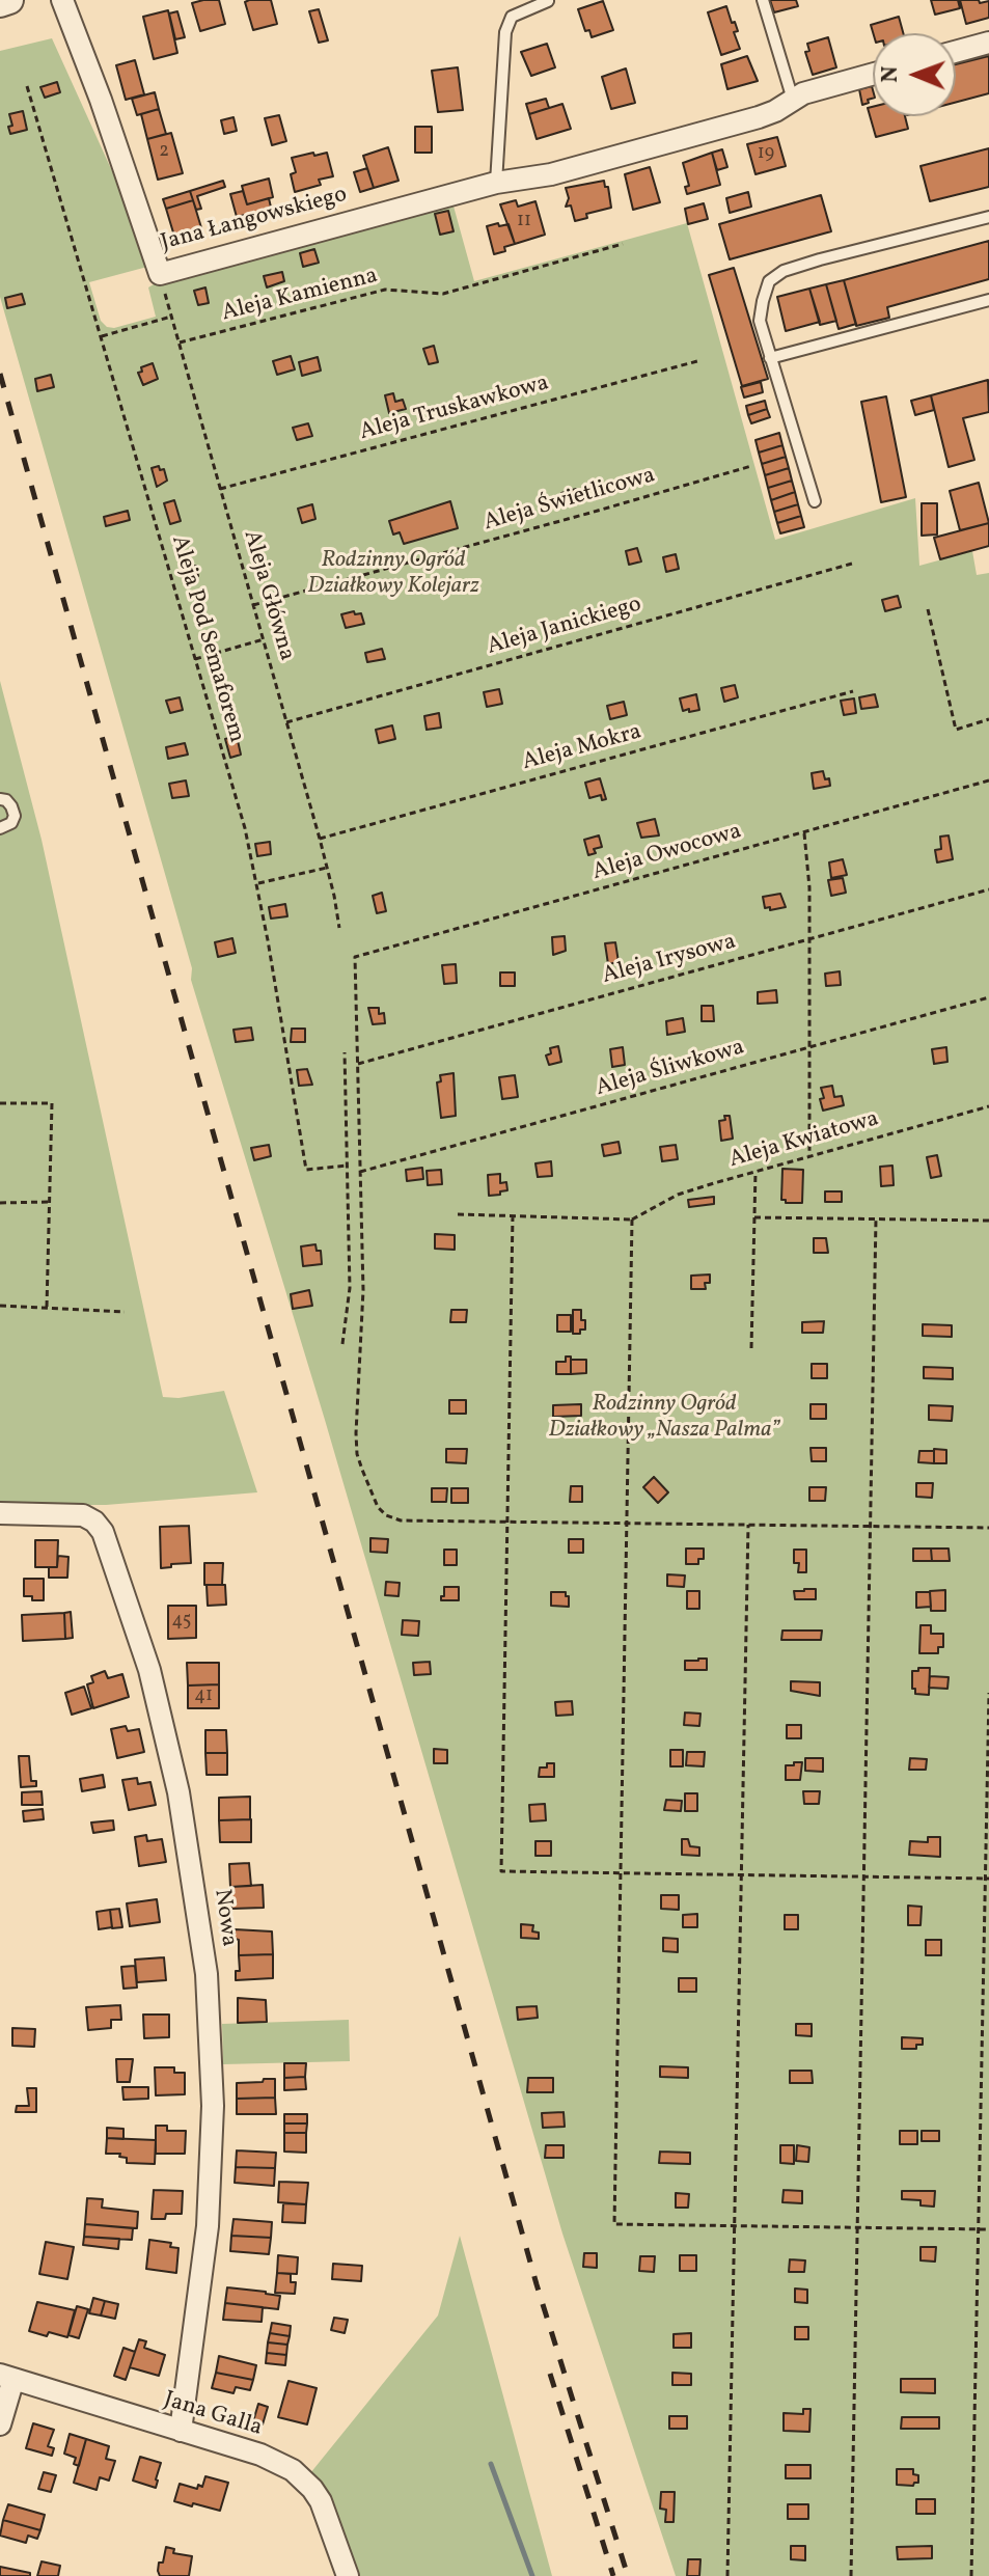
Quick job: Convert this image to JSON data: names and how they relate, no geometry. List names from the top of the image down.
{
  "streets": {
    "street": ["Jana Łangowskiego", "Nowa", "Jana Galla"],
    "path": [
      "Aleja Kamienna",
      "Aleja Truskawkowa",
      "Aleja Świetlicowa",
      "Aleja Główna",
      "Aleja Janickiego",
      "Aleja Pod Semaforem",
      "Aleja Mokra",
      "Aleja Owocowa",
      "Aleja Irysowa",
      "Aleja Śliwkowa",
      "Aleja Kwiatowa"
    ]
  },
  "crossings": [
    ["Jana Łangowskiego", "Aleja Główna"],
    ["Aleja Kamienna", "Aleja Główna"],
    ["Aleja Truskawkowa", "Aleja Główna"],
    ["Aleja Świetlicowa", "Aleja Główna"],
    ["Aleja Główna", "Aleja Janickiego"],
    ["Aleja Główna", "Aleja Mokra"],
    ["Aleja Owocowa", "Aleja Irysowa"],
    ["Nowa", "Jana Galla"]
  ],
  "parks": ["Rodzinny Ogród Działkowy Kolejarz", "Rodzinny Ogród Działkowy „Nasza Palma”"],
  "house_numbers": [
    "2",
    "19",
    "11",
    "45",
    "41"
  ],
  "north": "left"
}
